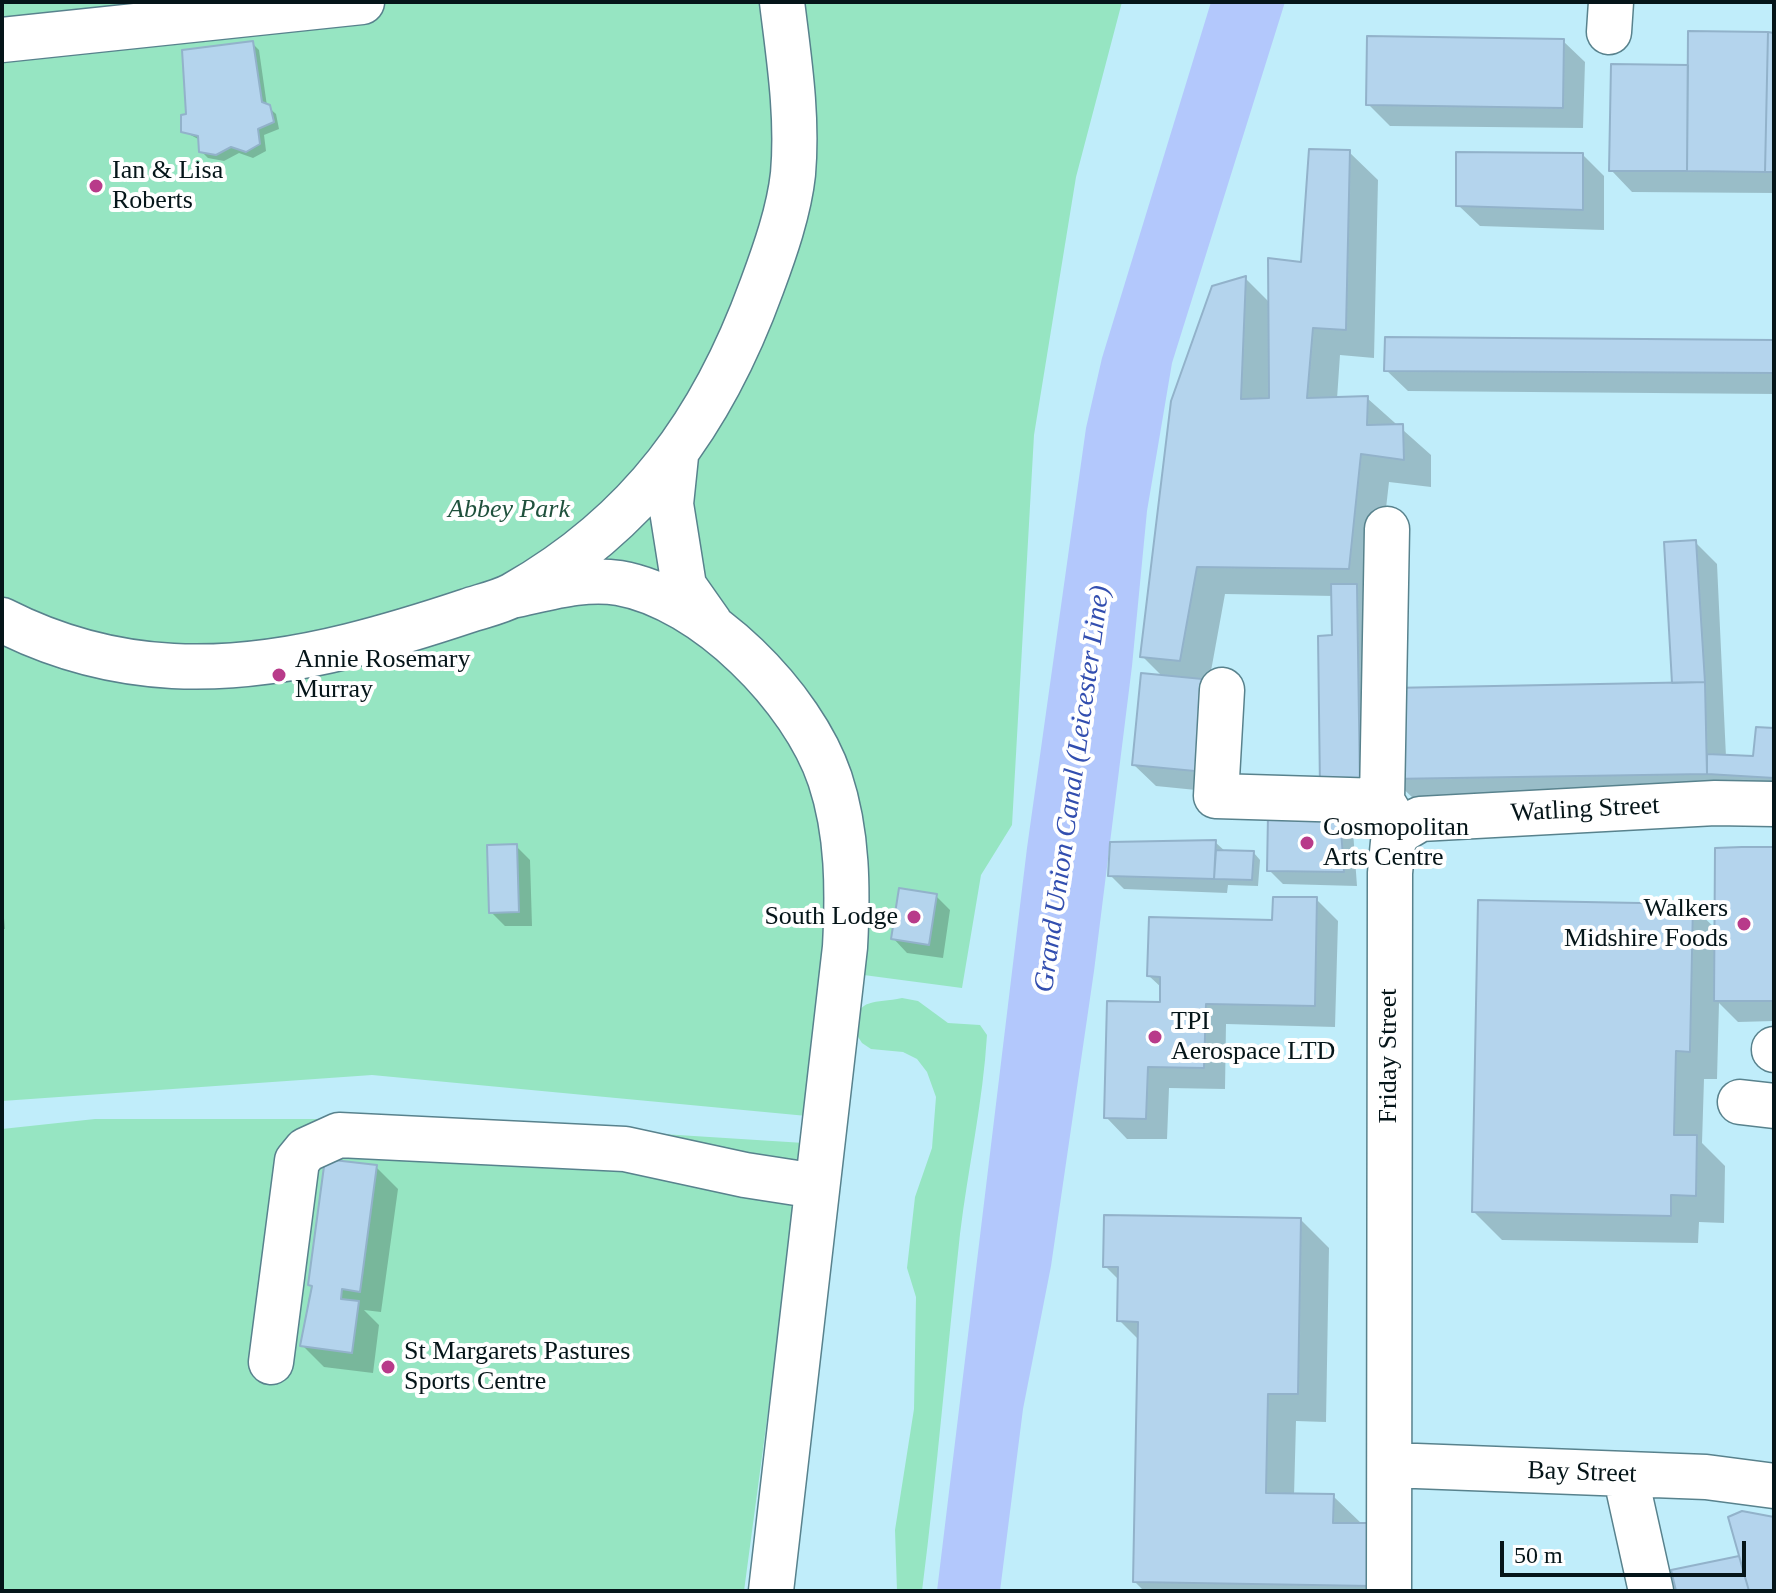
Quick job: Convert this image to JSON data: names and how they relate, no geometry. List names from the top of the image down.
{
  "streets": {
    "street": ["Watling Street", "Friday Street", "Bay Street"]
  },
  "crossings": [
    ["Watling Street", "Friday Street"],
    ["Friday Street", "Bay Street"]
  ],
  "water": ["Grand Union Canal (Leicester Line)"],
  "parks": ["Abbey Park"],
  "places": [
    "Ian & Lisa Roberts",
    "Annie Rosemary Murray",
    "Cosmopolitan Arts Centre",
    "South Lodge",
    "Walkers Midshire Foods",
    "TPI Aerospace LTD",
    "St Margarets Pastures Sports Centre"
  ],
  "scale_bar": "50 m"
}
